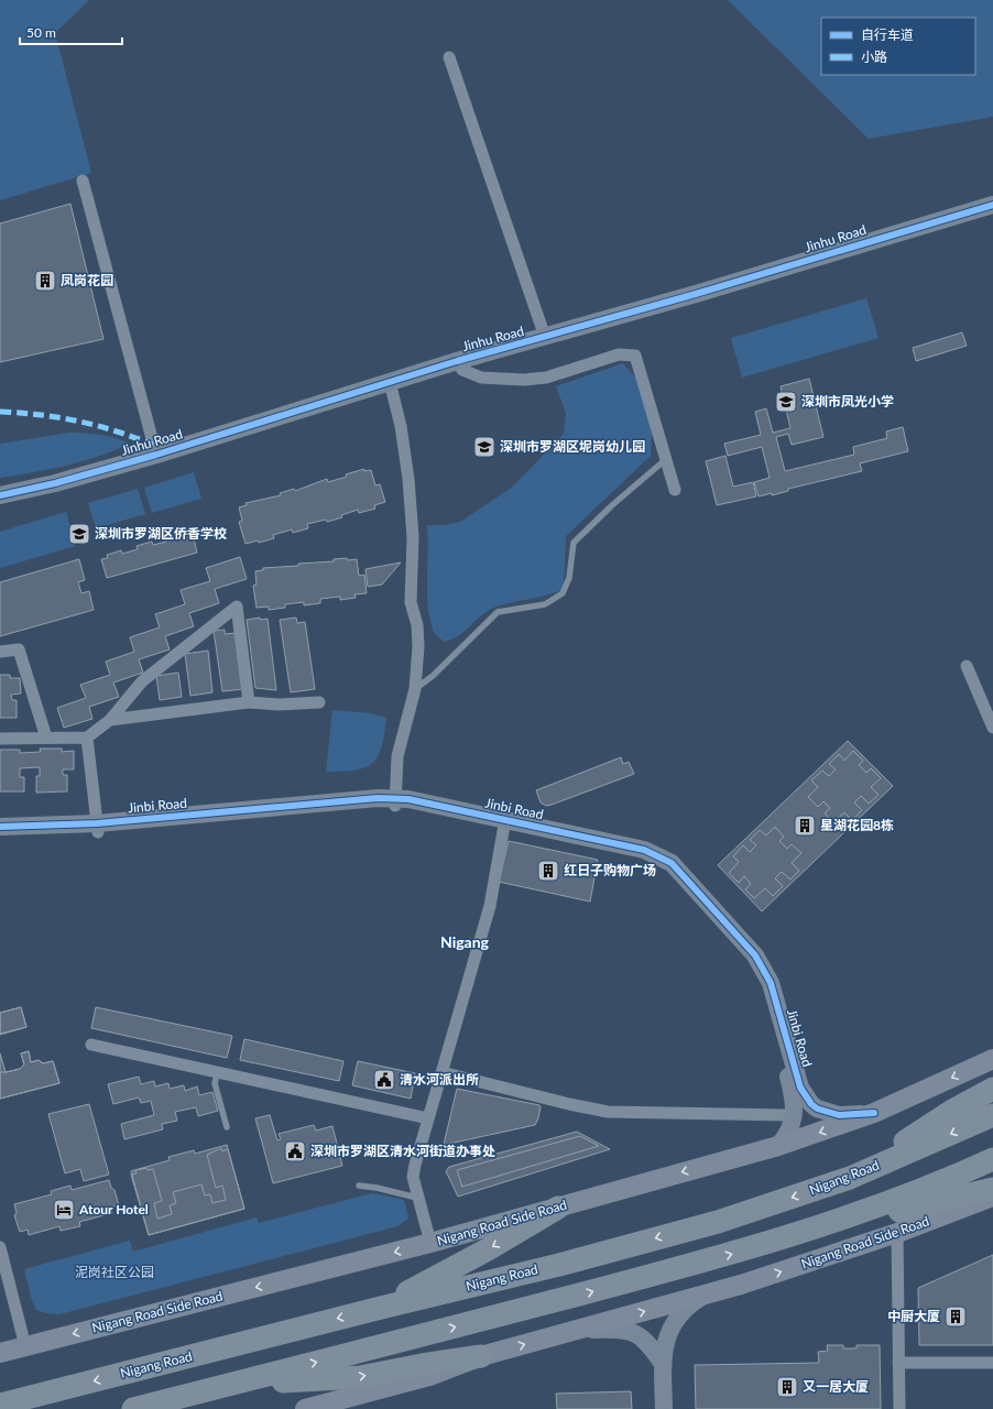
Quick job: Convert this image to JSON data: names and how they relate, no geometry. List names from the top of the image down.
{
  "streets": {
    "highway": ["Nigang Road"],
    "main road": ["Nigang Road Side Road"],
    "street": ["Jinhu Road", "Jinbi Road"]
  },
  "crossings": [
    ["Jinbi Road", "Nigang Road Side Road"]
  ],
  "districts": ["Nigang"],
  "parks": ["泥岗社区公园"],
  "places": {
    "building": [
      "凤岗花园",
      "星湖花园8栋",
      "红日子购物广场",
      "中厨大厦",
      "又一居大厦"
    ],
    "school or university": ["深圳市凤光小学", "深圳市罗湖区坭岗幼儿园", "深圳市罗湖区侨香学校"],
    "public building": ["清水河派出所", "深圳市罗湖区清水河街道办事处"],
    "hotel": ["Atour Hotel"]
  },
  "legend": ["自行车道", "小路"],
  "scale_bar": "50 m"
}
